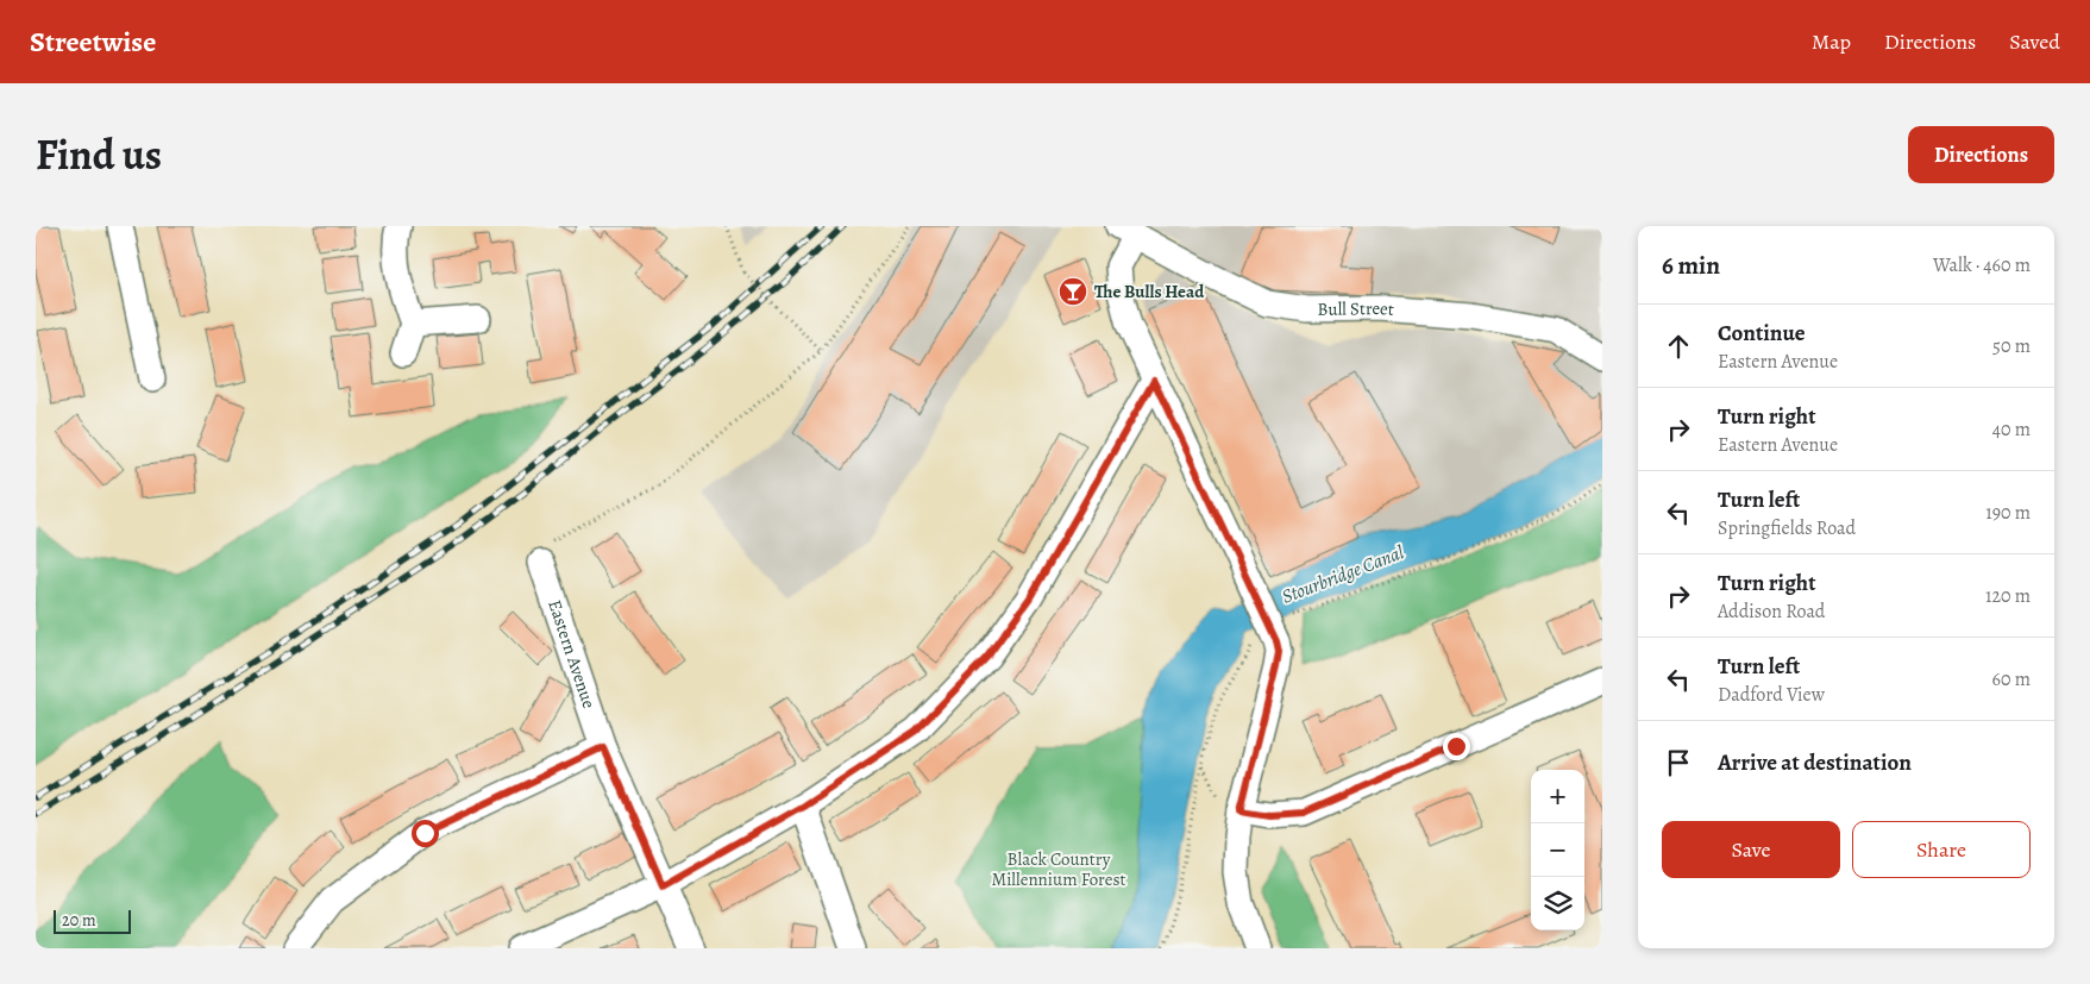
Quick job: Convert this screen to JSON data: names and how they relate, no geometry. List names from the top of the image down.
{
  "streets": {
    "street": ["Bull Street", "Eastern Avenue"]
  },
  "water": ["Stourbridge Canal"],
  "parks": ["Black Country Millennium Forest"],
  "places": {
    "bar": ["The Bulls Head"]
  },
  "scale_bar": "20 m",
  "page": {
    "header": "Streetwise",
    "nav": ["Map", "Directions", "Saved"],
    "title": "Find us",
    "buttons": [
      "Directions",
      ["Save", "Share"]
    ],
    "heading": ["6 min", "Walk · 460 m"],
    "list": [
      ["Continue", "Eastern Avenue", "50 m"],
      ["Turn right", "Eastern Avenue", "40 m"],
      ["Turn left", "Springfields Road", "190 m"],
      ["Turn right", "Addison Road", "120 m"],
      ["Turn left", "Dadford View", "60 m"],
      "Arrive at destination"
    ],
    "map_buttons": ["+", "−"],
    "scale": "20 m"
  }
}
